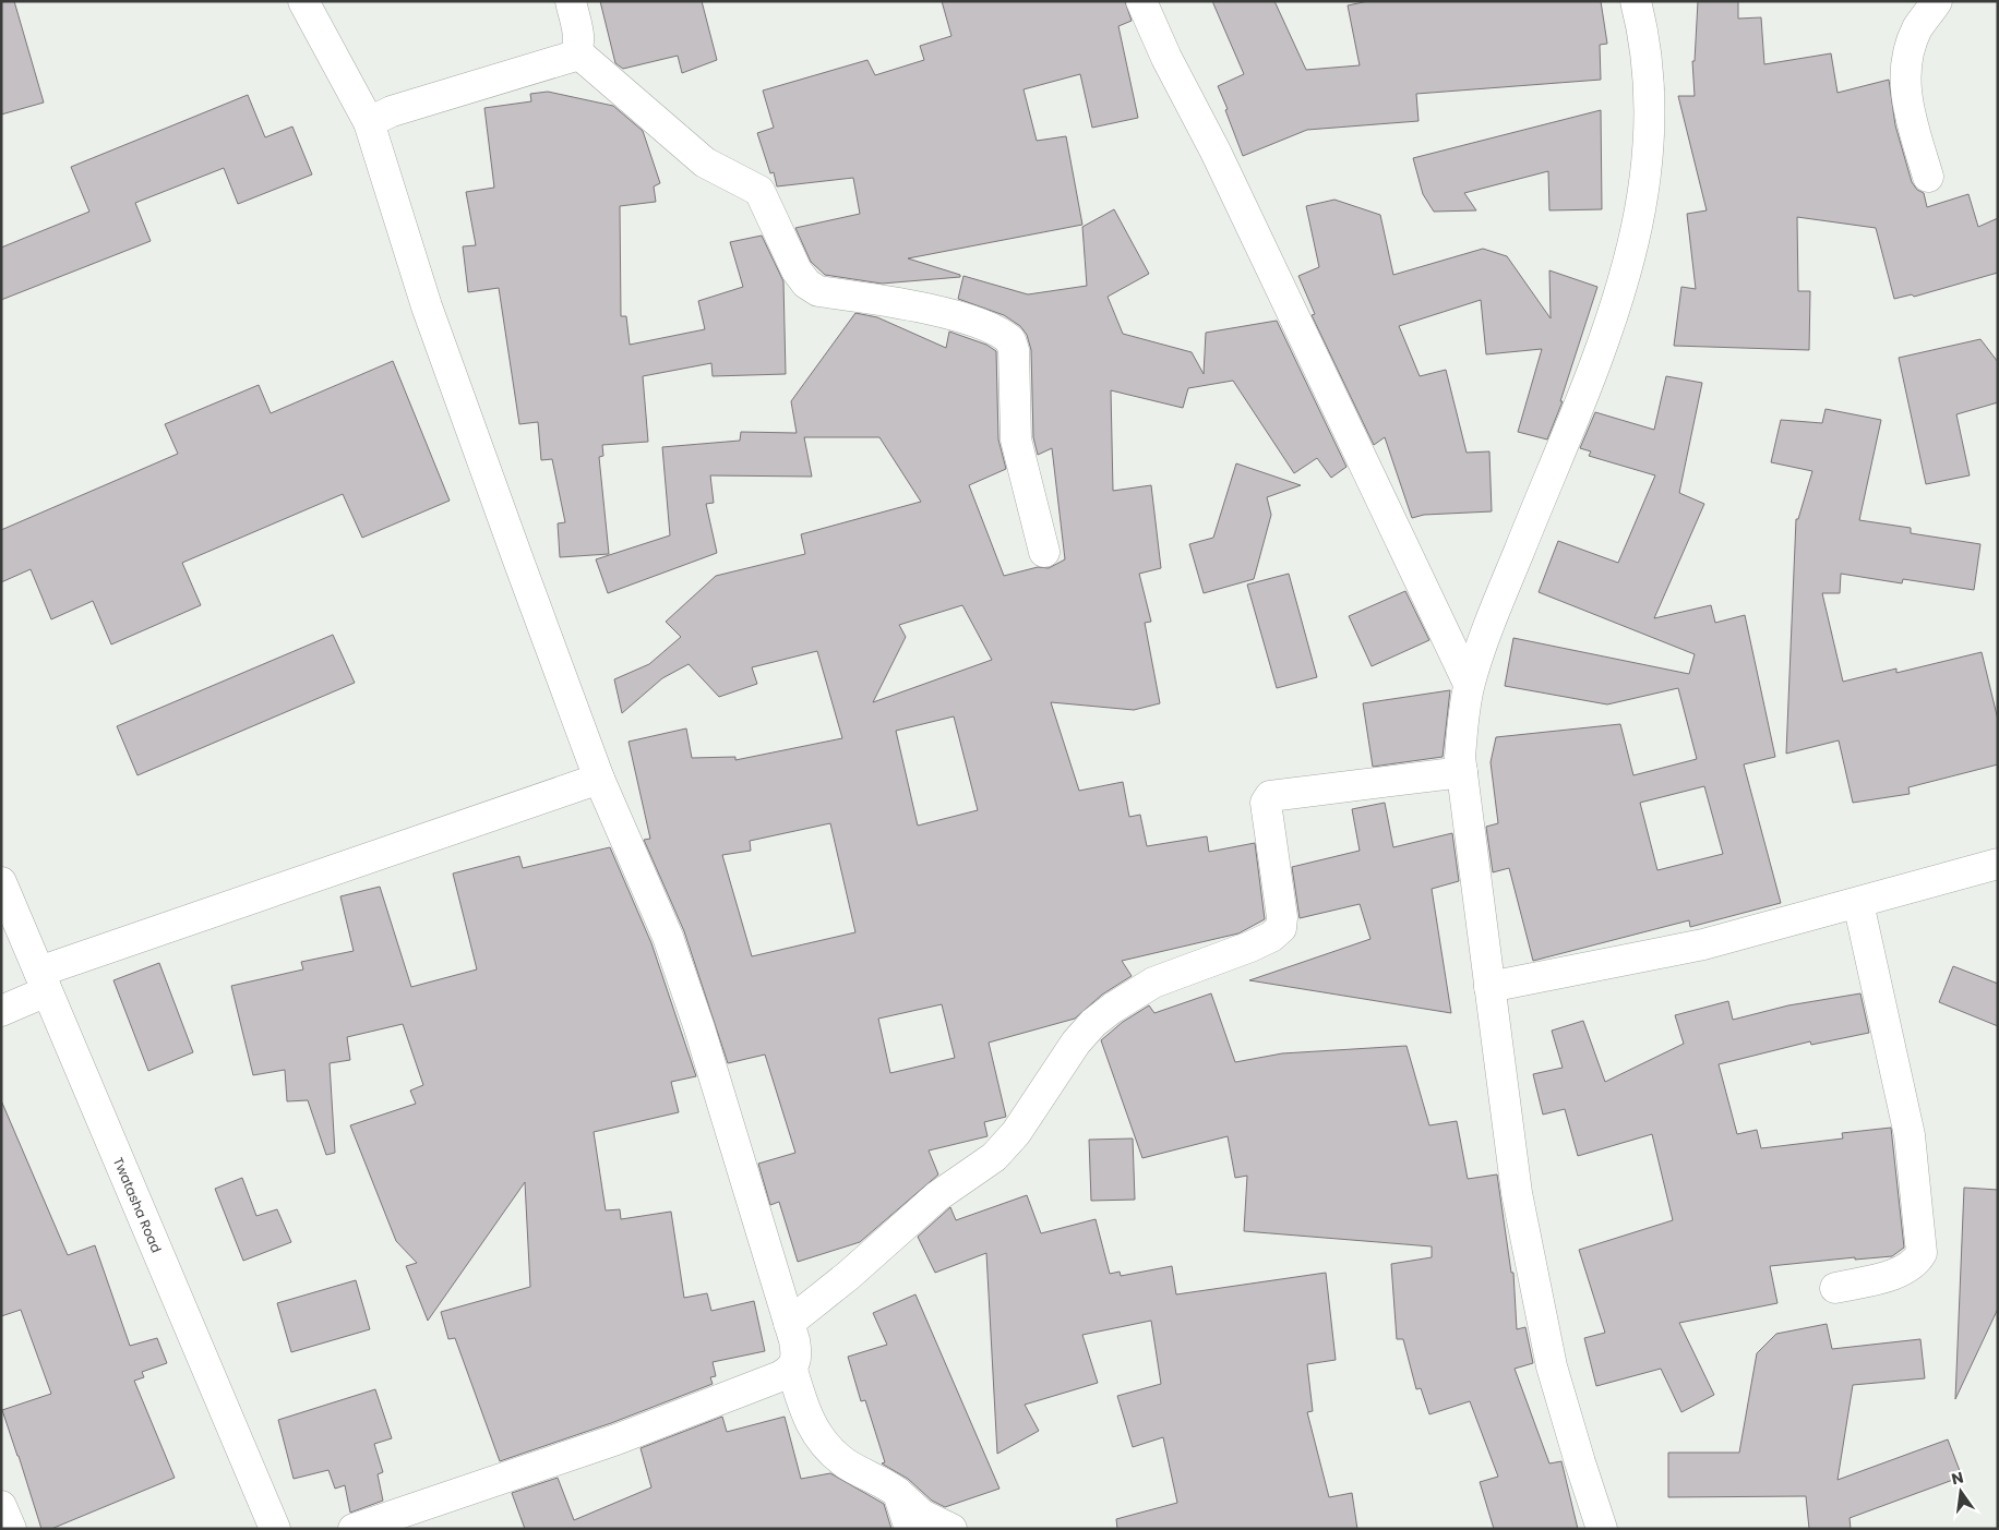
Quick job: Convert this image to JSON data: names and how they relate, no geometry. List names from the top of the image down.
{
  "streets": {
    "street": ["Twatasha Road"]
  },
  "north": "top"
}
